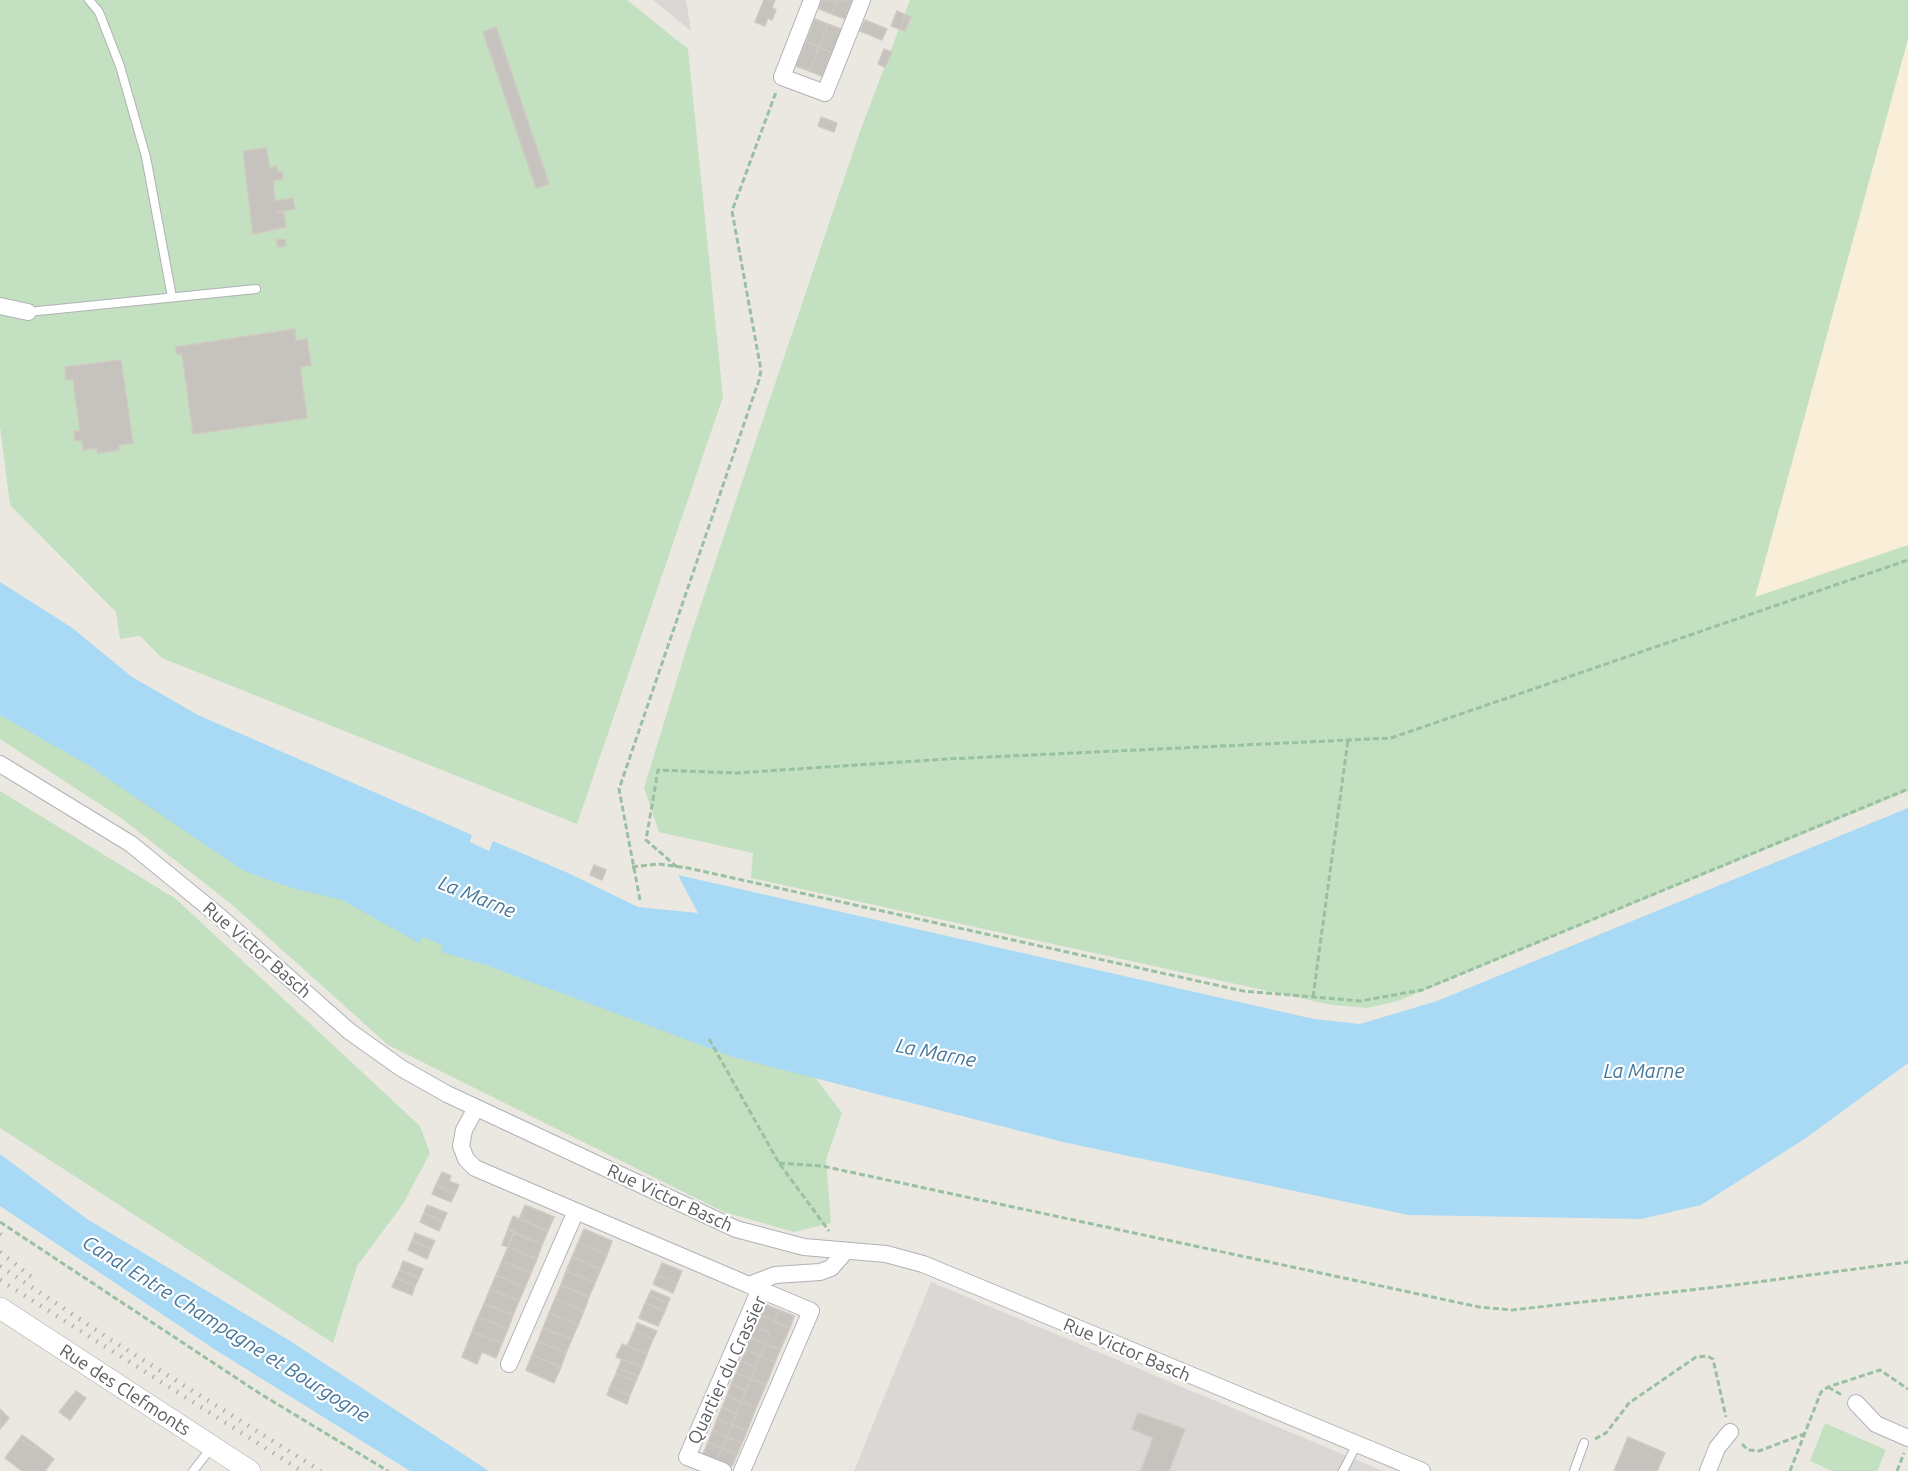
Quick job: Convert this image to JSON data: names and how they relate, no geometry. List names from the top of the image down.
{
  "streets": {
    "street": ["Rue Victor Basch", "Quartier du Crassier", "Rue des Clefmonts"]
  },
  "water": ["La Marne", "Canal Entre Champagne et Bourgogne"]
}
